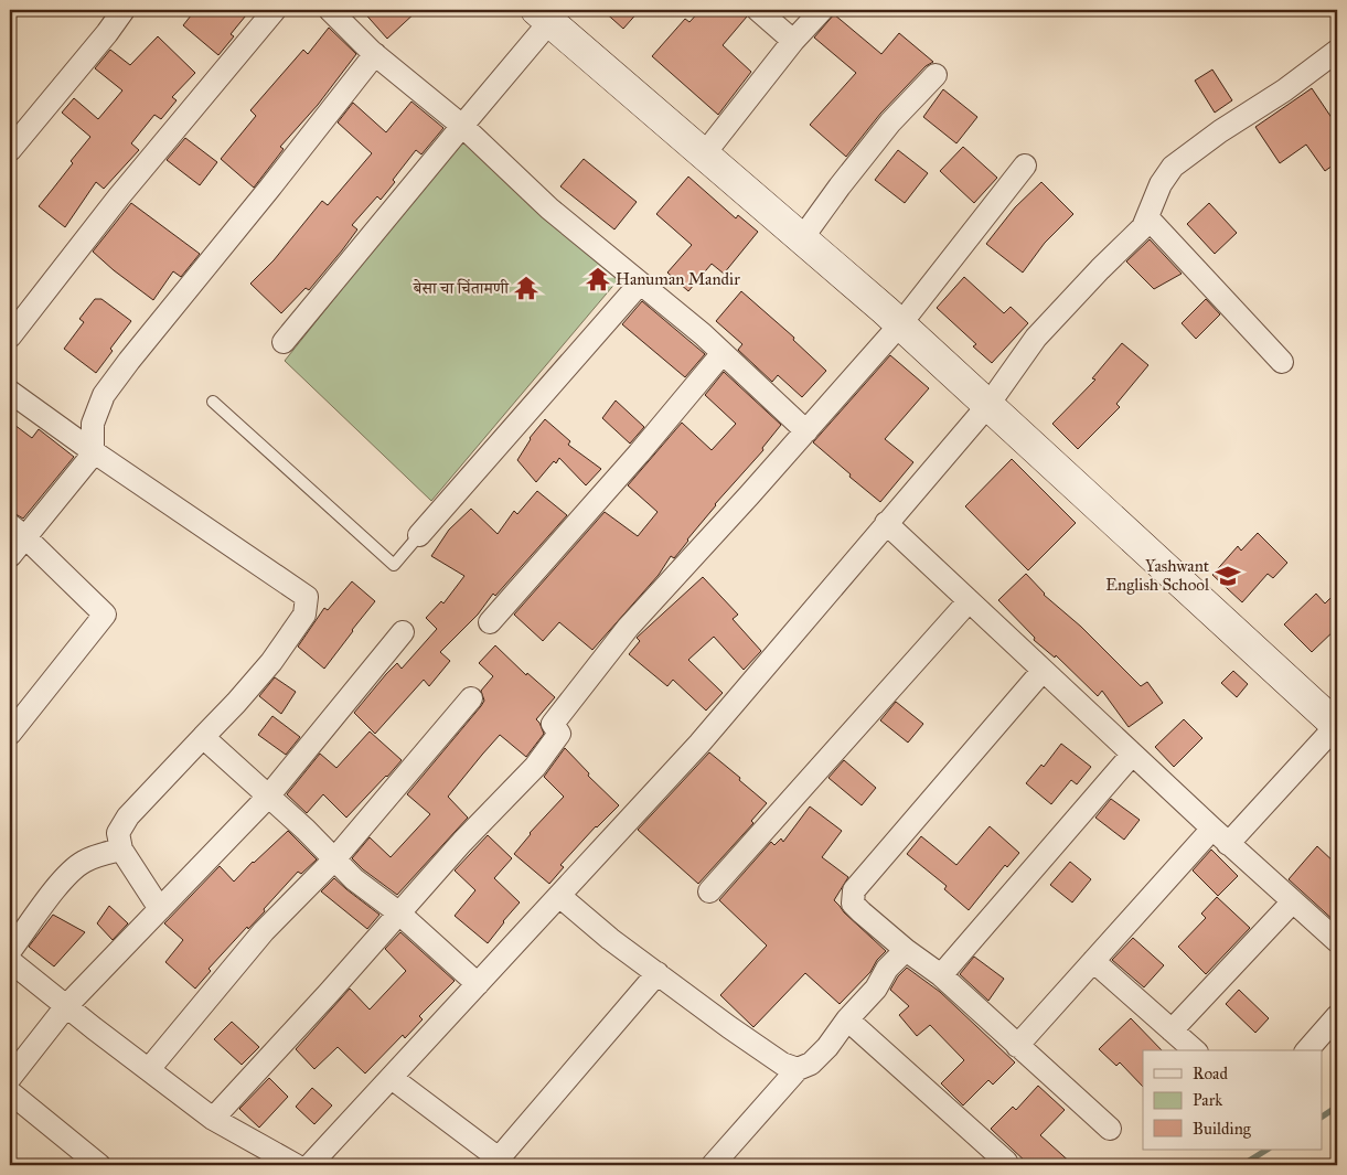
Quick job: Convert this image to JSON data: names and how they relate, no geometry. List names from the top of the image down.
{
  "places": {
    "temple": ["Hanuman Mandir", "बेसा चा चिंतामणी"],
    "school or university": ["Yashwant English School"]
  },
  "legend": ["Road", "Park", "Building"]
}
